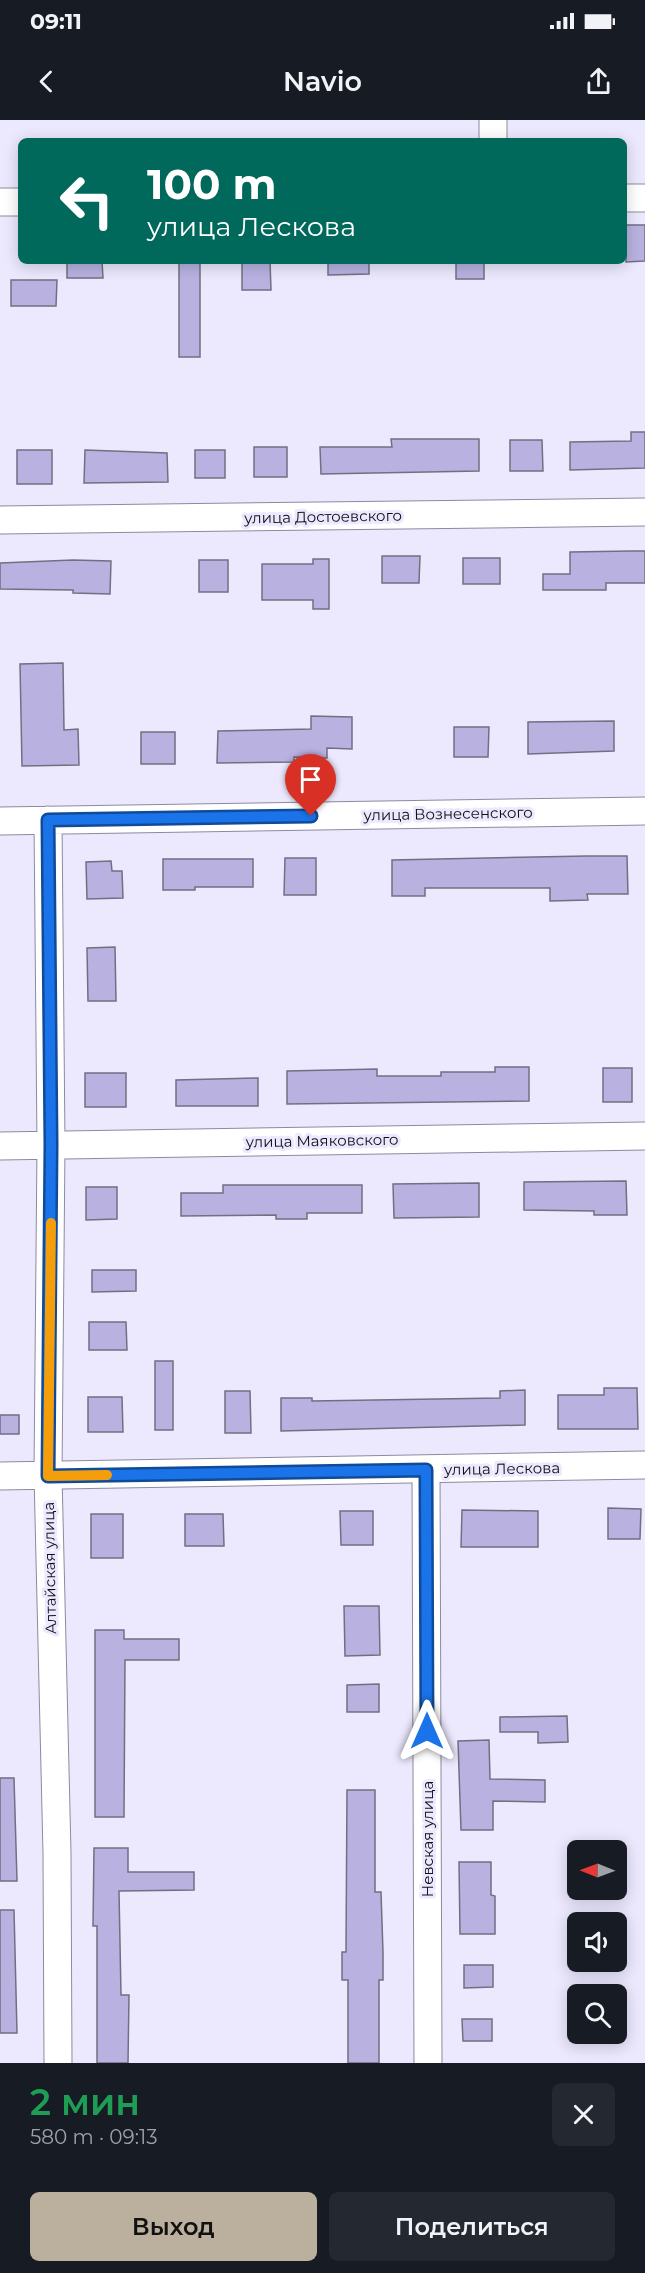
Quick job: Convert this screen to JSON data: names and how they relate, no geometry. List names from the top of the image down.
{
  "streets": {
    "street": [
      "улица Достоевского",
      "улица Вознесенского",
      "улица Маяковского",
      "улица Лескова",
      "Алтайская улица",
      "Невская улица"
    ]
  },
  "crossings": [
    ["улица Вознесенского", "Алтайская улица"],
    ["улица Маяковского", "Алтайская улица"],
    ["улица Лескова", "Алтайская улица"],
    ["улица Лескова", "Невская улица"]
  ],
  "north": "left",
  "page": {
    "status": "09:11",
    "header": "Navio",
    "turn": ["100 m", "улица Лескова"],
    "heading": ["2 мин", "580 m · 09:13"],
    "buttons": ["Выход", "Поделиться"]
  }
}
